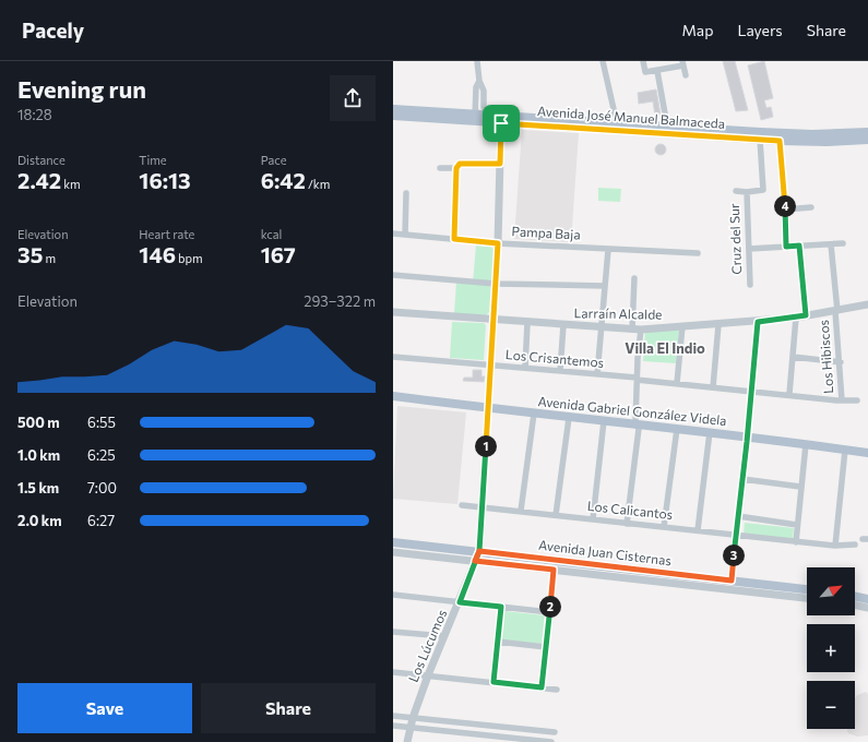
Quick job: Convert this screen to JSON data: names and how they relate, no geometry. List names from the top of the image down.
{
  "streets": {
    "main road": ["Avenida José Manuel Balmaceda", "Avenida Gabriel González Videla", "Avenida Juan Cisternas"],
    "street": [
      "Pampa Baja",
      "Cruz del Sur",
      "Larraín Alcalde",
      "Los Hibiscos",
      "Los Crisantemos",
      "Los Calicantos",
      "Los Lúcumos"
    ]
  },
  "crossings": [
    ["Avenida José Manuel Balmaceda", "Cruz del Sur"],
    ["Avenida José Manuel Balmaceda", "Los Lúcumos"],
    ["Pampa Baja", "Los Lúcumos"],
    ["Larraín Alcalde", "Los Hibiscos"],
    ["Larraín Alcalde", "Los Lúcumos"],
    ["Los Hibiscos", "Los Crisantemos"],
    ["Los Crisantemos", "Los Lúcumos"],
    ["Avenida Gabriel González Videla", "Los Lúcumos"],
    ["Los Calicantos", "Los Lúcumos"],
    ["Avenida Juan Cisternas", "Los Lúcumos"]
  ],
  "districts": ["Villa El Indio"],
  "north": "top right",
  "page": {
    "header": "Pacely",
    "nav": ["Map", "Layers", "Share"],
    "heading": ["Evening run", "18:28"],
    "stats": [
      ["Distance", "2.42 km"],
      ["Time", "16:13"],
      ["Pace", "6:42 /km"],
      ["Elevation", "35 m"],
      ["Heart rate", "146 bpm"],
      ["kcal", "167"]
    ],
    "pins": [
      "4",
      "1",
      "3",
      "2"
    ],
    "chart": ["Elevation", "293–322 m"],
    "list": [
      {
        "name": "500 m",
        "note": "6:55"
      },
      {
        "name": "1.0 km",
        "note": "6:25"
      },
      {
        "name": "1.5 km",
        "note": "7:00"
      },
      {
        "name": "2.0 km",
        "note": "6:27"
      }
    ],
    "map_buttons": ["+", "−"],
    "buttons": ["Save", "Share"]
  }
}
